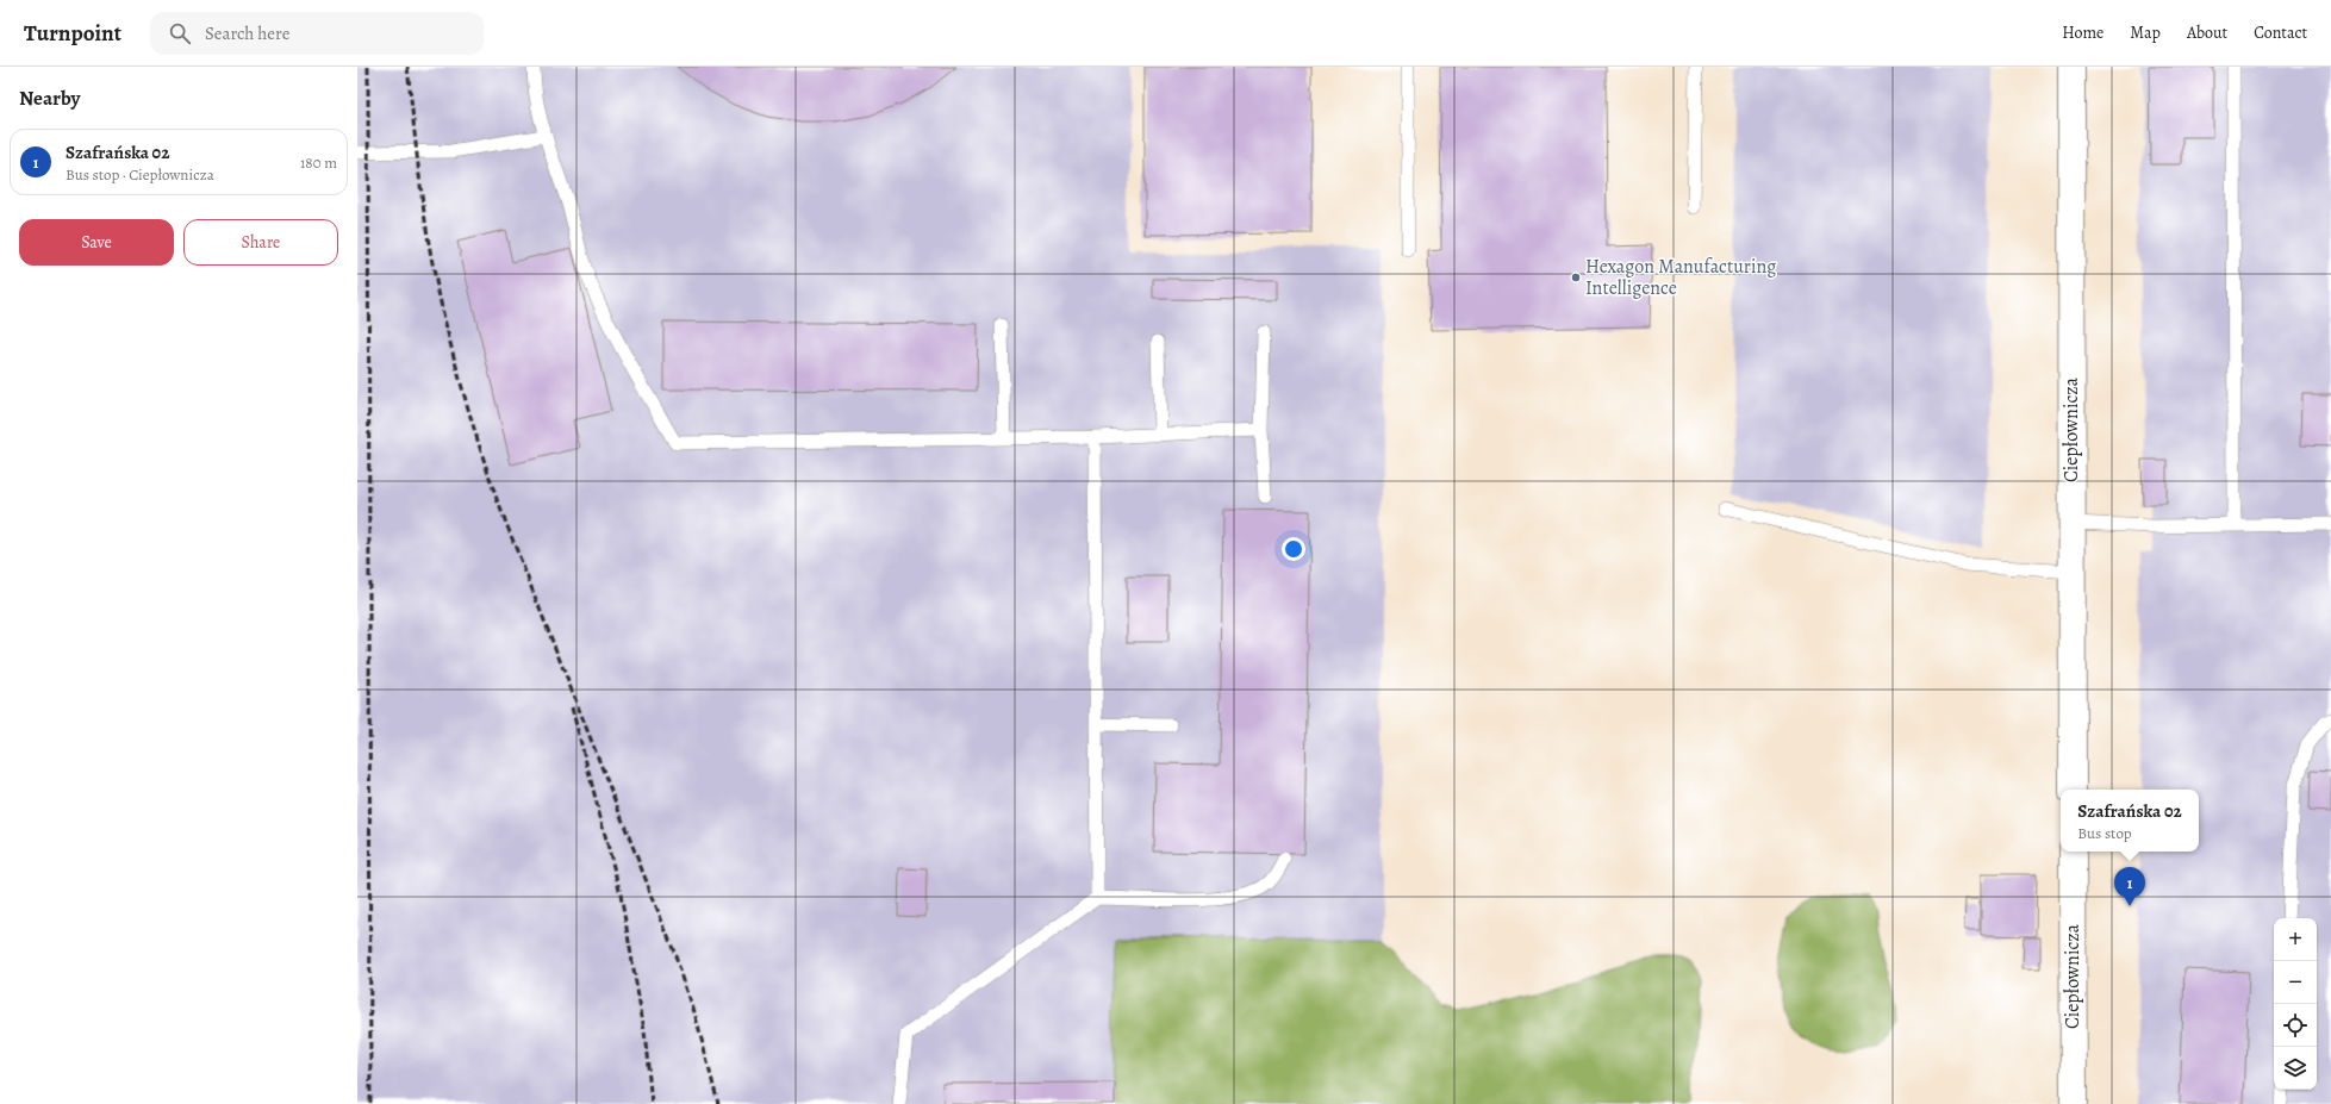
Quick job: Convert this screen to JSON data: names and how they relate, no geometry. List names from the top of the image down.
{
  "streets": {
    "street": ["Ciepłownicza"]
  },
  "places": ["Hexagon Manufacturing Intelligence"],
  "page": {
    "header": "Turnpoint",
    "search": "Search here",
    "nav": [
      "Home",
      "Map",
      "About",
      "Contact"
    ],
    "heading": "Nearby",
    "list": [
      {
        "mark": "1",
        "name": "Szafrańska 02",
        "note": "Bus stop · Ciepłownicza",
        "value": "180 m"
      }
    ],
    "buttons": ["Save", "Share"],
    "popup": ["Szafrańska 02", "Bus stop"],
    "pins": "1",
    "map_buttons": ["+", "−"]
  }
}
